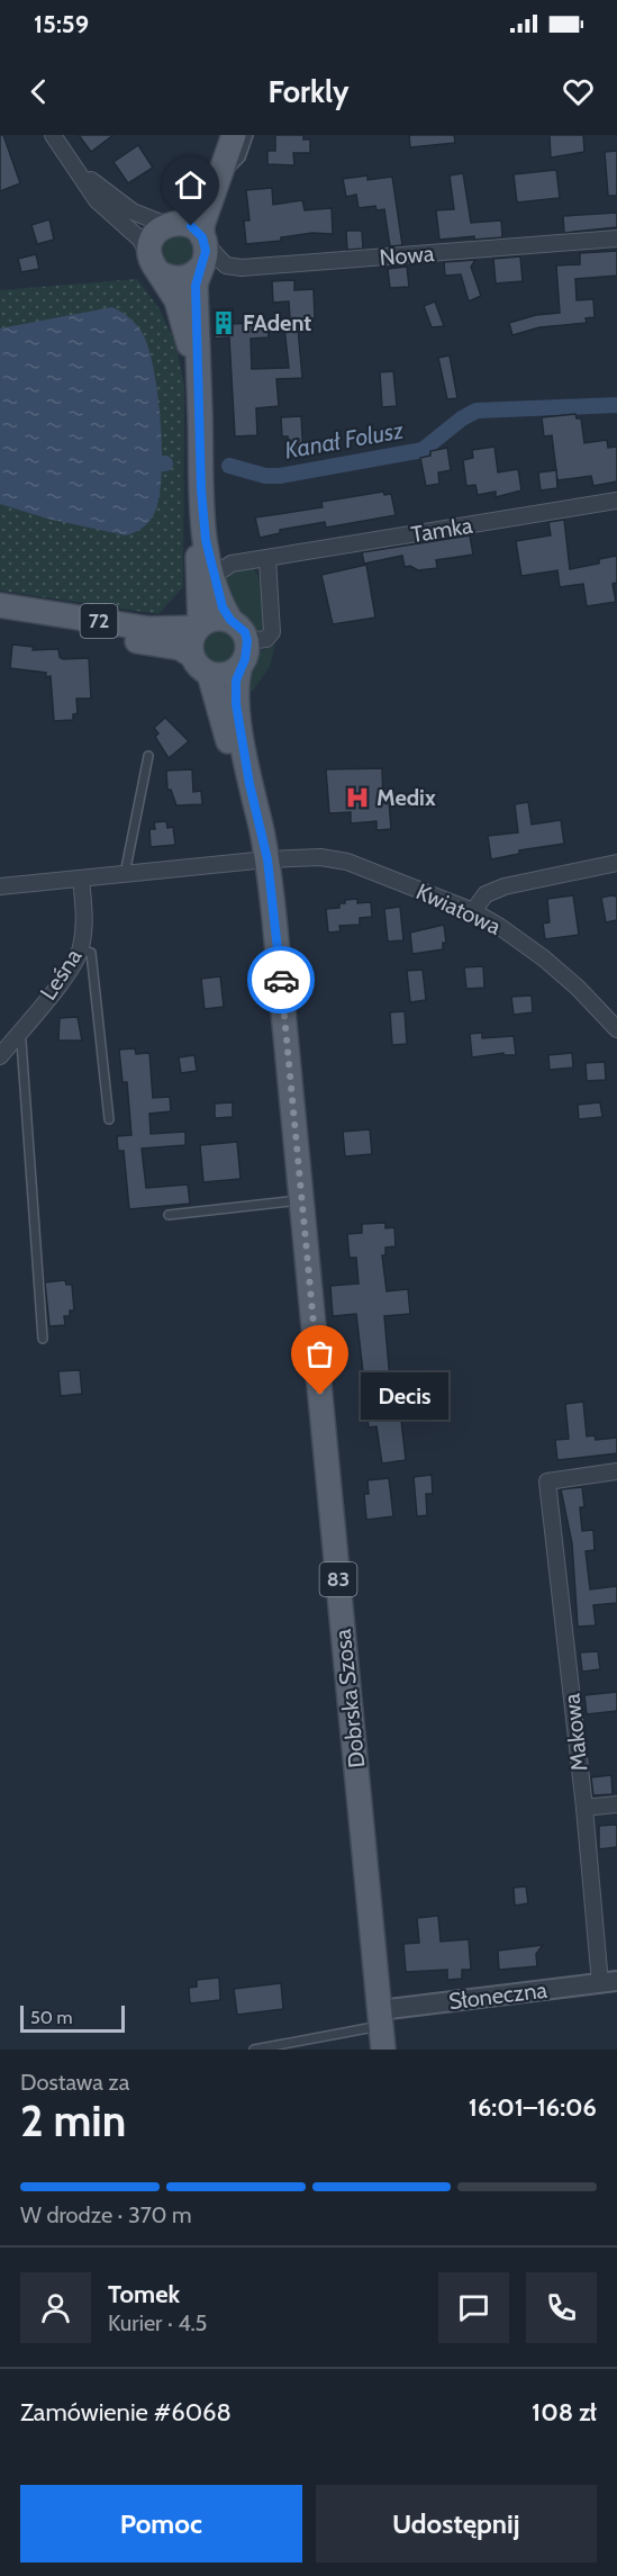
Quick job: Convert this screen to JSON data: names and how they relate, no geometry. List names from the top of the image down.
{
  "streets": {
    "main road": ["72", "83", "Dobrska Szosa"],
    "street": [
      "Nowa",
      "Tamka",
      "Kwiatowa",
      "Leśna",
      "Makowa",
      "Słoneczna"
    ]
  },
  "crossings": [
    ["72", "Dobrska Szosa"],
    ["Kwiatowa", "Leśna"],
    ["Kwiatowa", "Dobrska Szosa"],
    ["Dobrska Szosa", "Słoneczna"],
    ["Makowa", "Słoneczna"]
  ],
  "water": ["Kanał Folusz"],
  "places": {
    "building": ["FAdent"],
    "hospital": ["Medix"],
    "other": ["Decis"]
  },
  "scale_bar": "50 m",
  "page": {
    "status": "15:59",
    "header": "Forkly",
    "bubble": "Decis",
    "scale": "50 m",
    "heading": ["2 min", "Dostawa za", "16:01–16:06"],
    "panel": [
      "Tomek",
      "Kurier · 4.5",
      "Zamówienie #6068",
      "108 zł"
    ],
    "bar": "W drodze · 370 m",
    "buttons": ["Pomoc", "Udostępnij"]
  }
}
